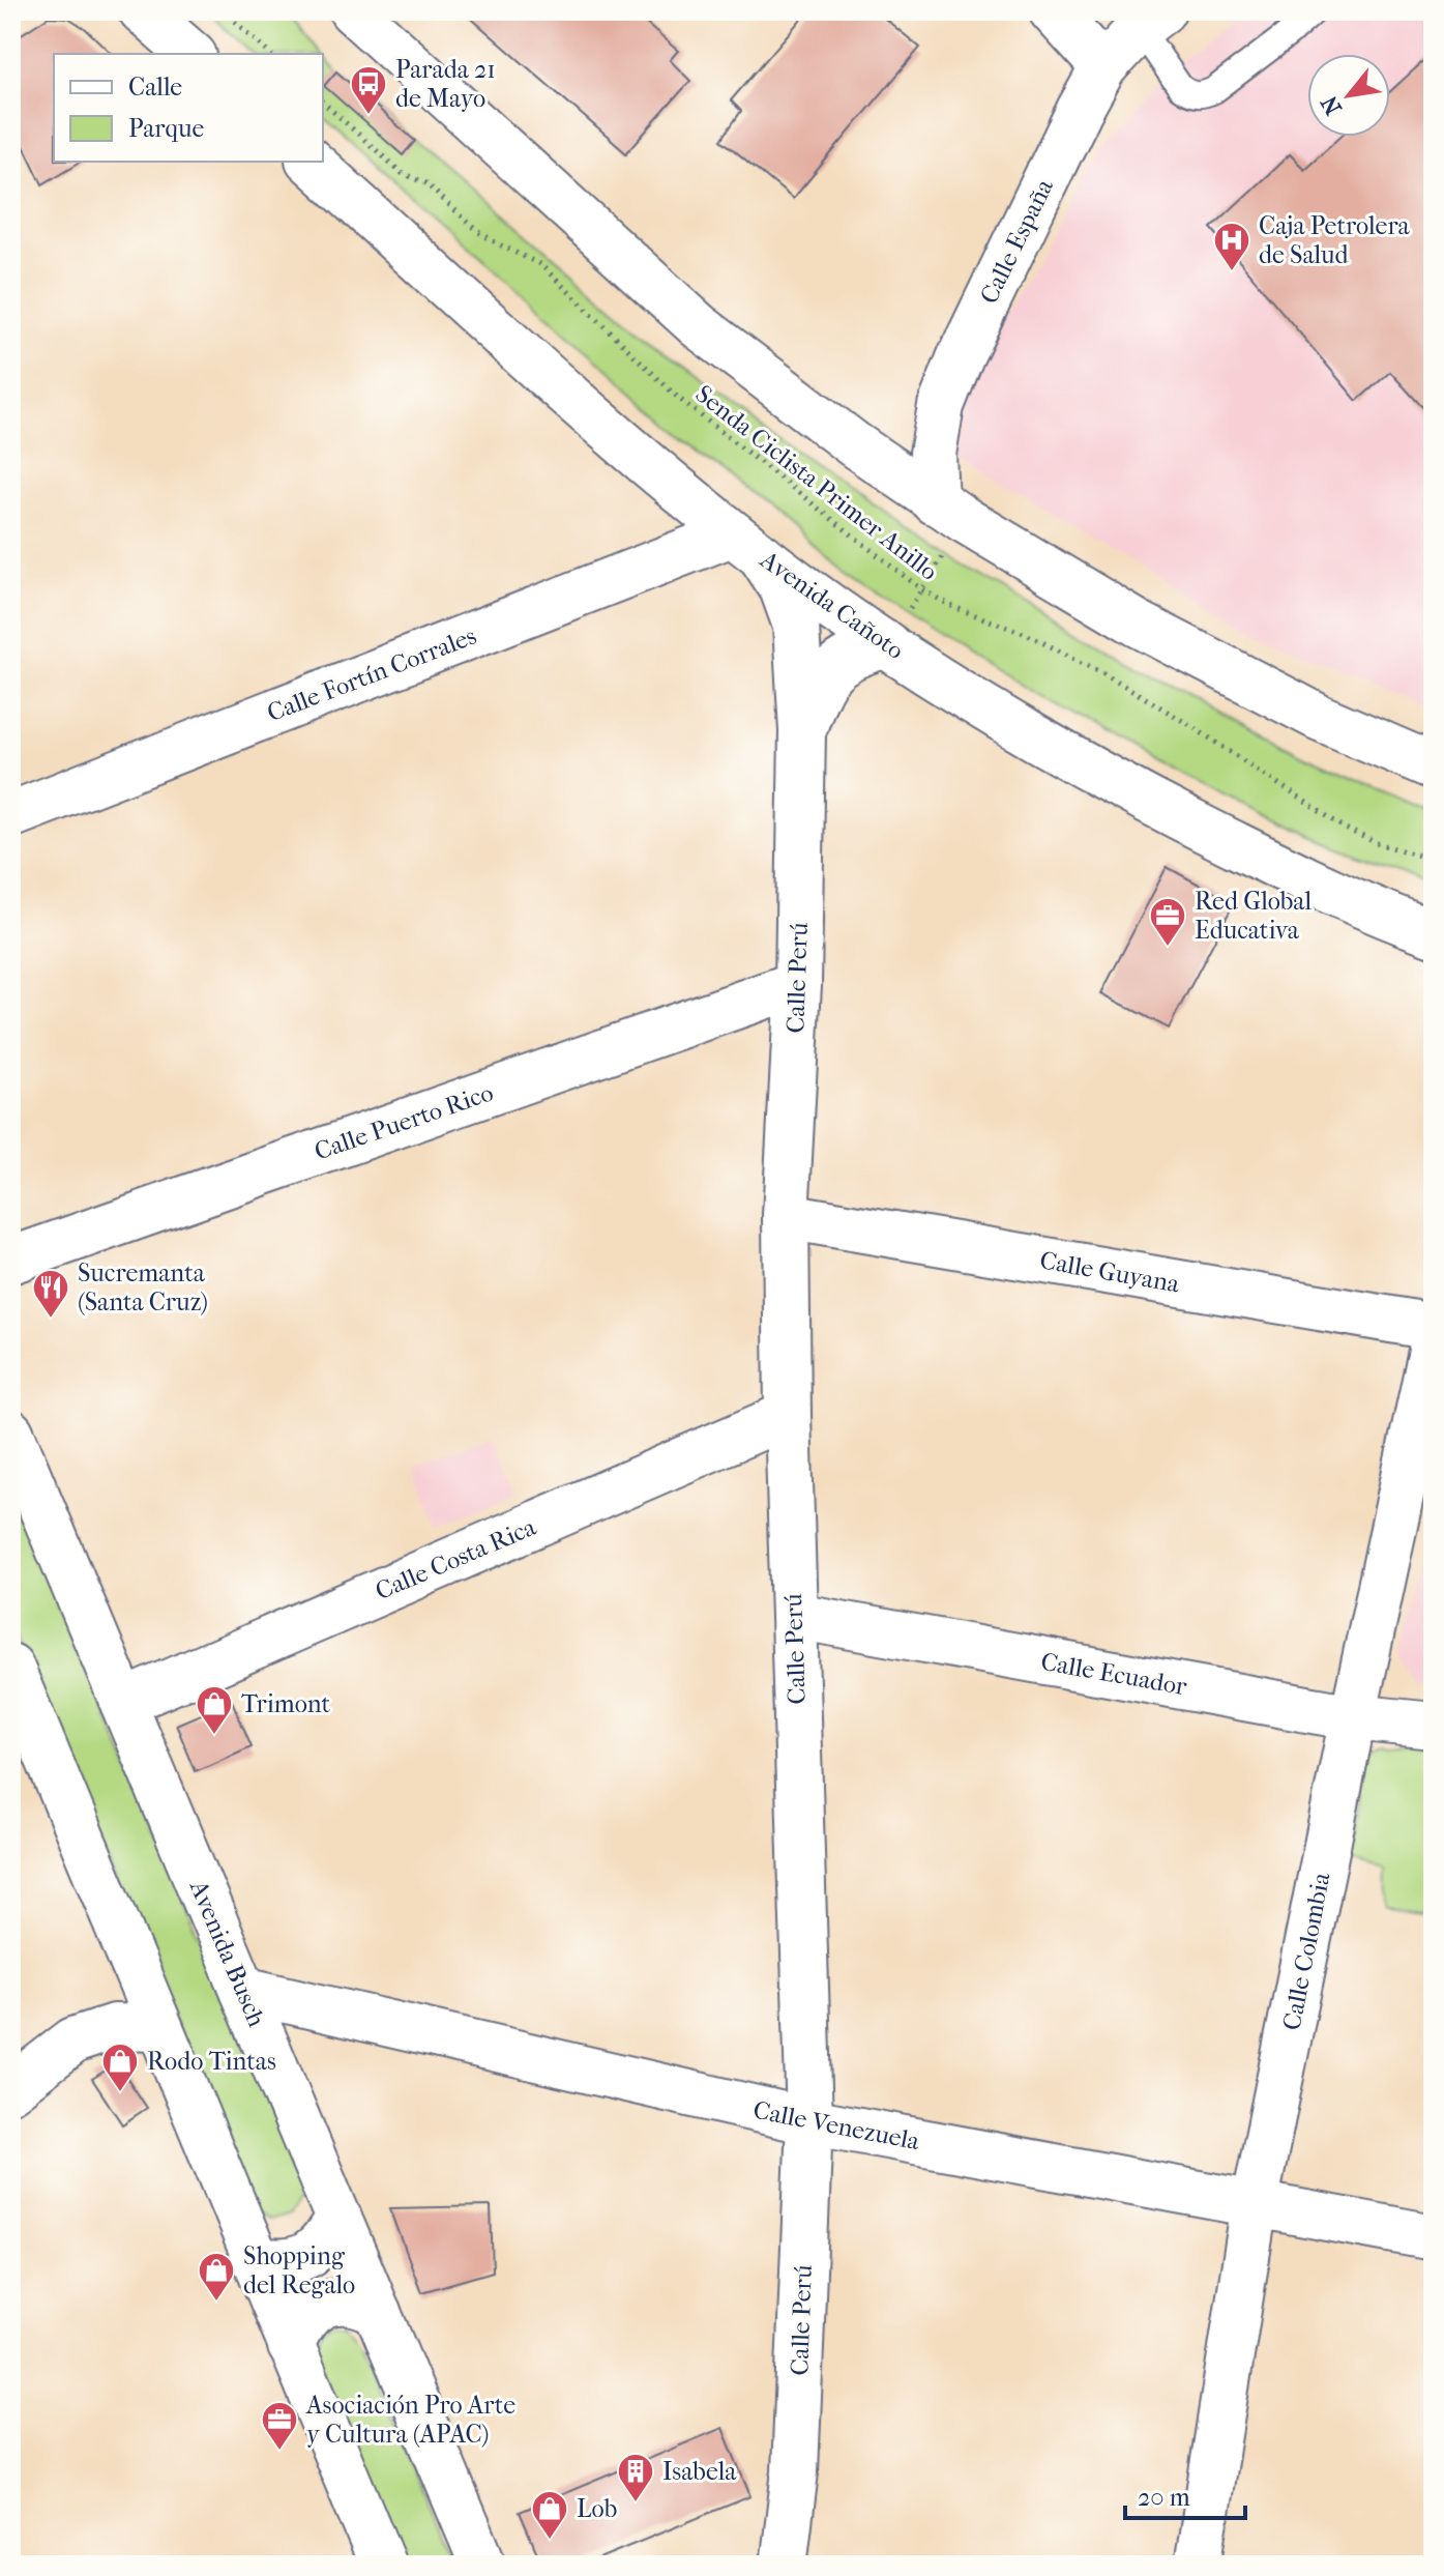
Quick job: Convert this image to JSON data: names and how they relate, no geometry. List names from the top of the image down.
{
  "streets": {
    "street": [
      "Calle España",
      "Avenida Cañoto",
      "Calle Fortín Corrales",
      "Calle Perú",
      "Calle Puerto Rico",
      "Calle Guyana",
      "Calle Costa Rica",
      "Calle Ecuador",
      "Calle Colombia",
      "Avenida Busch",
      "Calle Venezuela"
    ],
    "path": ["Senda Ciclista Primer Anillo"]
  },
  "crossings": [
    ["Avenida Cañoto", "Calle Fortín Corrales"],
    ["Avenida Cañoto", "Calle Perú"],
    ["Calle Fortín Corrales", "Calle Perú"],
    ["Calle Perú", "Calle Puerto Rico"],
    ["Calle Perú", "Calle Guyana"],
    ["Calle Perú", "Calle Costa Rica"],
    ["Calle Perú", "Calle Ecuador"],
    ["Calle Perú", "Calle Venezuela"],
    ["Calle Costa Rica", "Avenida Busch"],
    ["Calle Ecuador", "Calle Colombia"],
    ["Calle Colombia", "Calle Venezuela"],
    ["Avenida Busch", "Calle Venezuela"]
  ],
  "places": {
    "bus stop": ["Parada 21 de Mayo"],
    "hospital": ["Caja Petrolera de Salud"],
    "office": ["Red Global Educativa", "Asociación Pro Arte y Cultura (APAC)"],
    "restaurant": ["Sucremanta (Santa Cruz)"],
    "shop": [
      "Trimont",
      "Rodo Tintas",
      "Shopping del Regalo",
      "Lob"
    ],
    "building": ["Isabela"]
  },
  "legend": ["Calle", "Parque"],
  "scale_bar": "20 m",
  "north": "bottom left"
}
